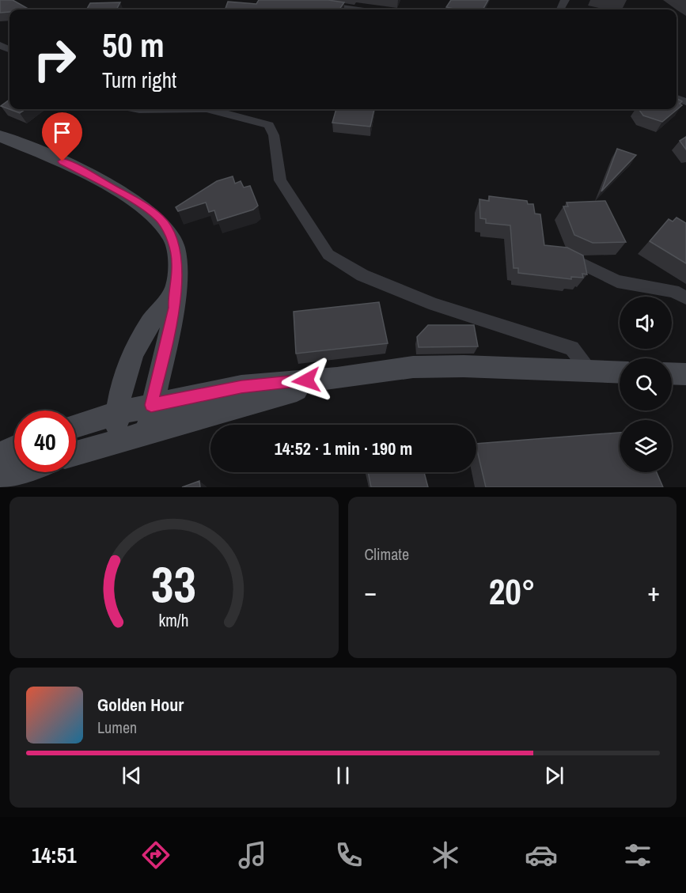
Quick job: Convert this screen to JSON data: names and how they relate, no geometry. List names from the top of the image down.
{
  "page": {
    "turn": ["50 m", "Turn right"],
    "limit": "40",
    "trip": "14:52 · 1 min · 190 m",
    "tile": "Climate",
    "heat": ["−", "20°", "+"],
    "song": ["Golden Hour", "Lumen"],
    "tabs": "14:51",
    "gauge": ["33", "km/h"]
  }
}
